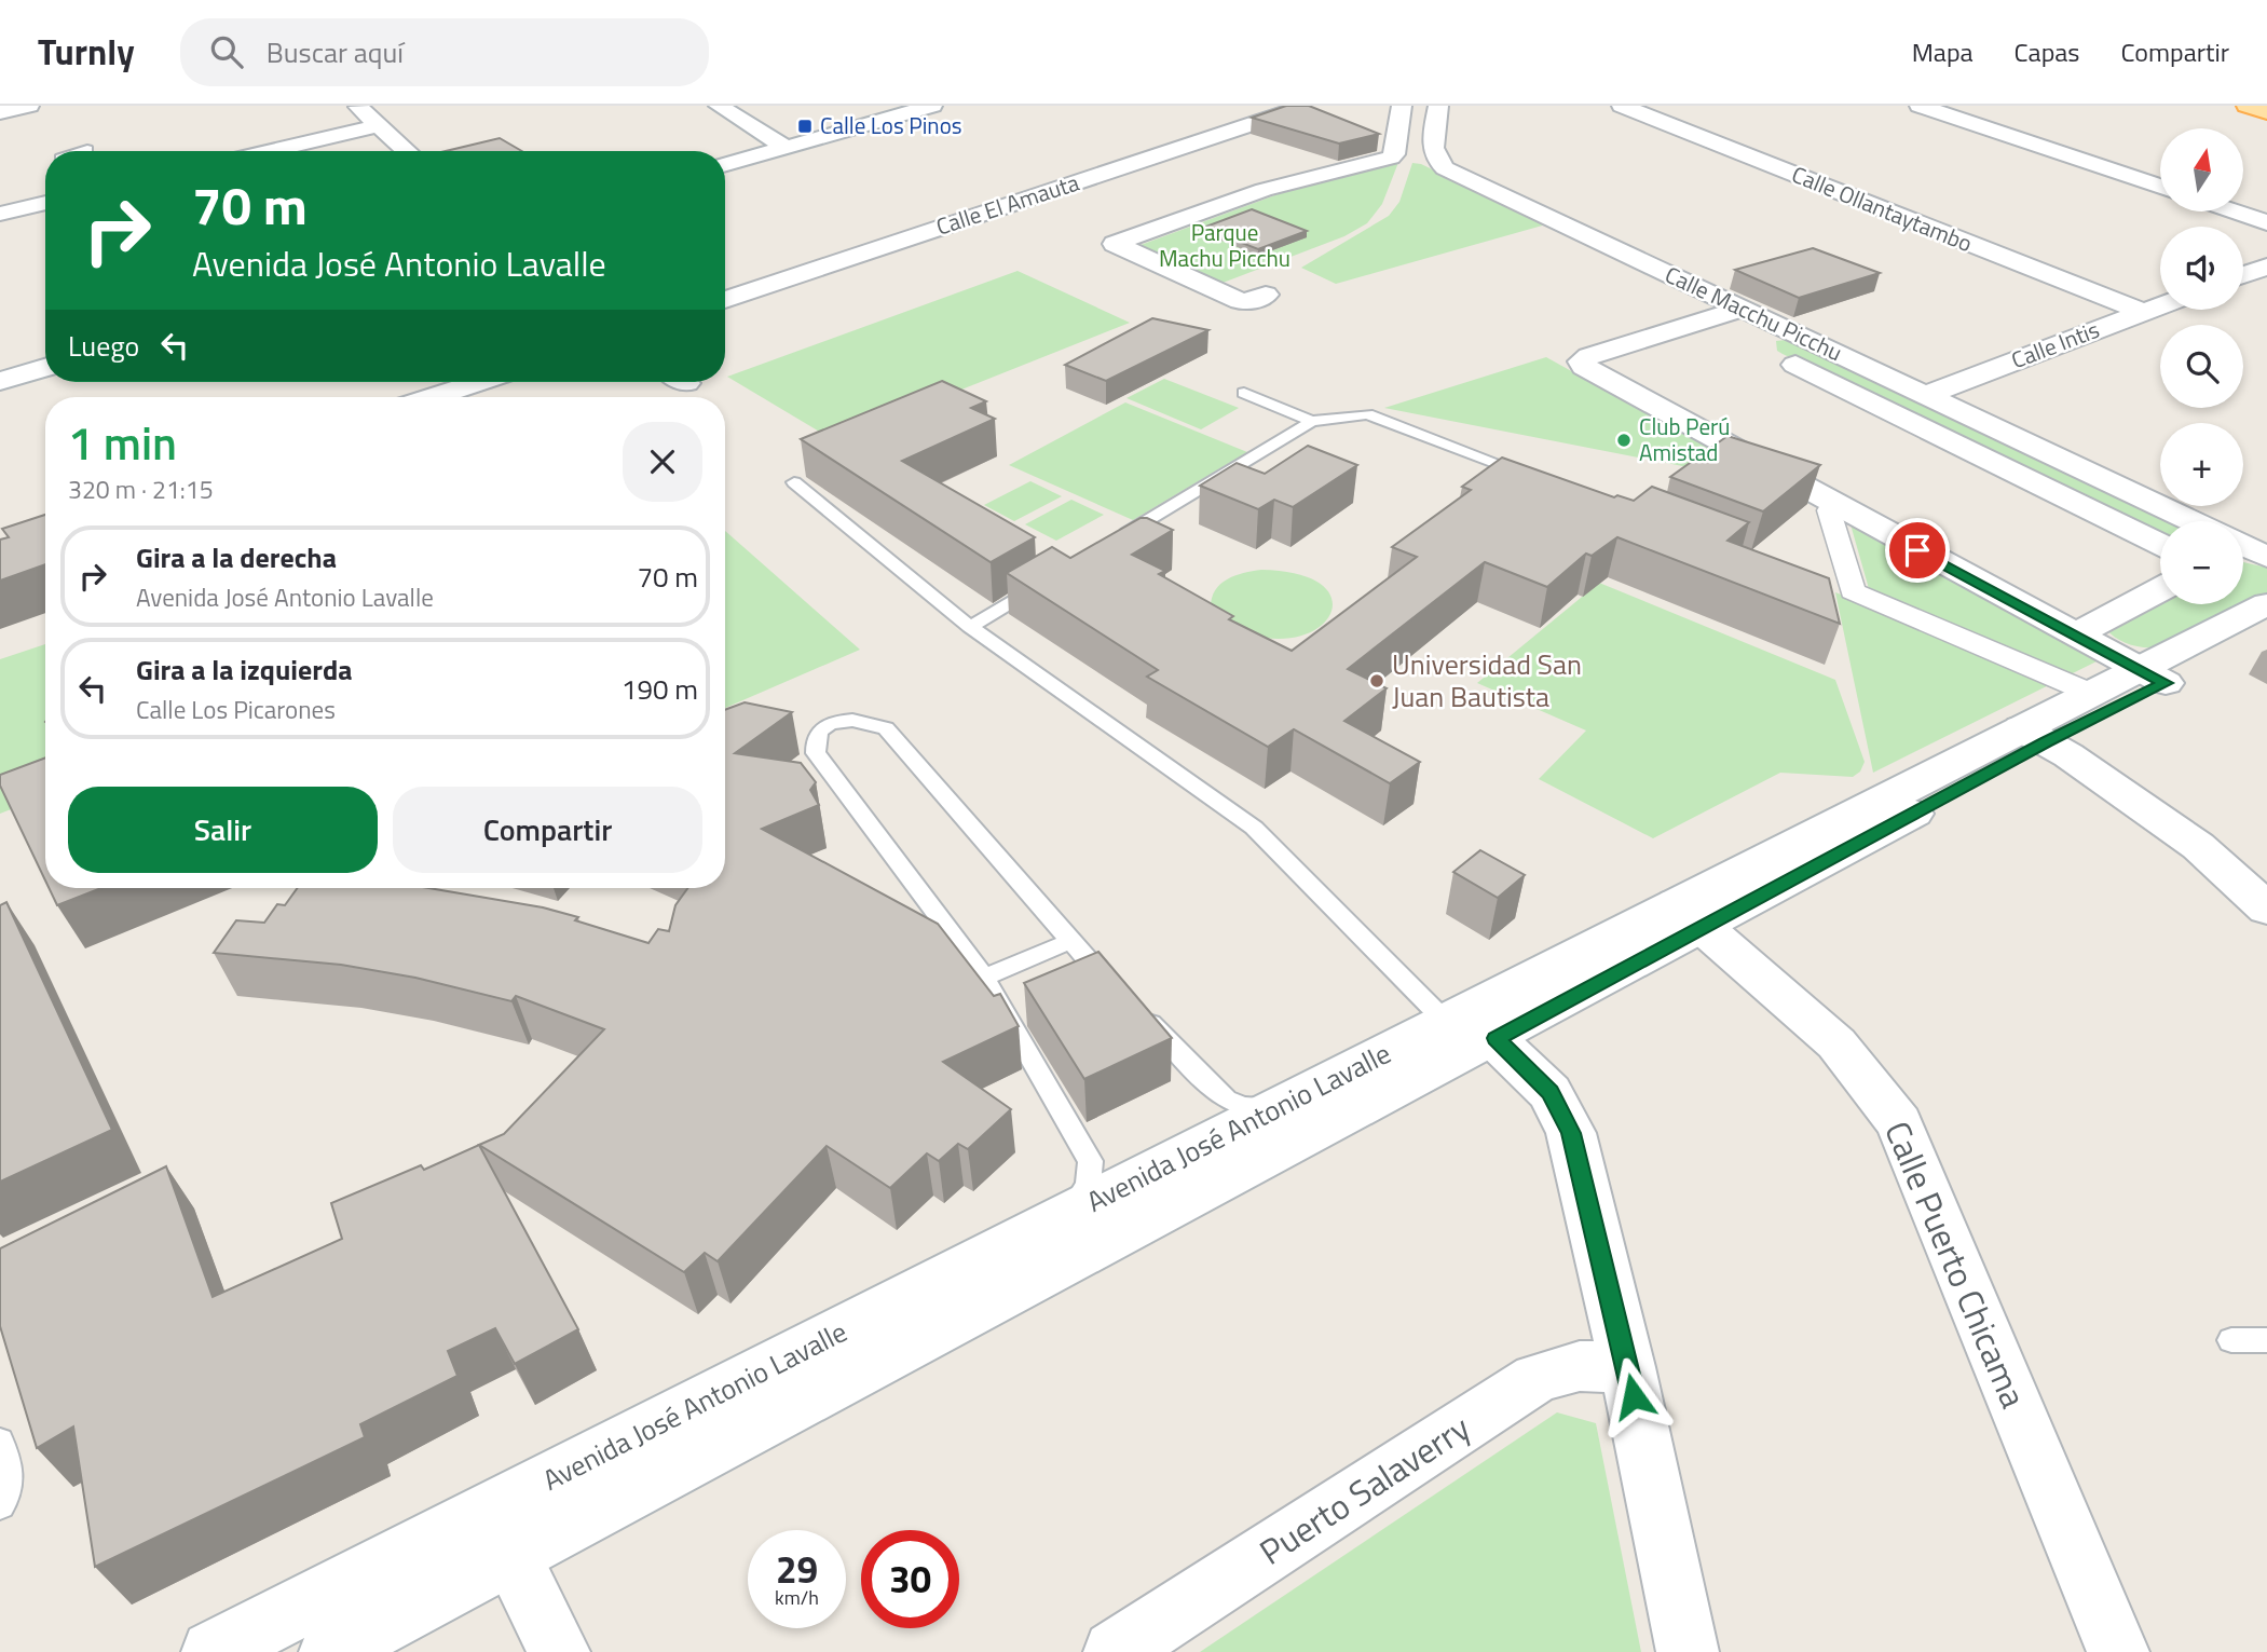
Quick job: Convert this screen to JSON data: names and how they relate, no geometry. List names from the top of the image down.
{
  "streets": {
    "street": [
      "Calle El Amauta",
      "Calle Ollantaytambo",
      "Calle Macchu Picchu",
      "Calle Intis",
      "Avenida José Antonio Lavalle",
      "Calle Puerto Chicama",
      "Puerto Salaverry"
    ]
  },
  "crossings": [
    ["Calle Ollantaytambo", "Calle Intis"],
    ["Calle Macchu Picchu", "Calle Intis"],
    ["Avenida José Antonio Lavalle", "Calle Puerto Chicama"]
  ],
  "parks": ["Parque Machu Picchu"],
  "places": {
    "transit": ["Calle Los Pinos"],
    "other": ["Club Perú Amistad", "Universidad San Juan Bautista"]
  },
  "north": "top",
  "page": {
    "header": "Turnly",
    "search": "Buscar aquí",
    "nav": ["Mapa", "Capas", "Compartir"],
    "map_buttons": ["+", "−"],
    "turn": ["70 m", "Avenida José Antonio Lavalle"],
    "then": "Luego",
    "heading": ["1 min", "320 m · 21:15"],
    "list": [
      {
        "name": "Gira a la derecha",
        "note": "Avenida José Antonio Lavalle",
        "value": "70 m"
      },
      {
        "name": "Gira a la izquierda",
        "note": "Calle Los Picarones",
        "value": "190 m"
      }
    ],
    "buttons": ["Salir", "Compartir"],
    "speed": "29 km/h",
    "limit": "30"
  }
}
